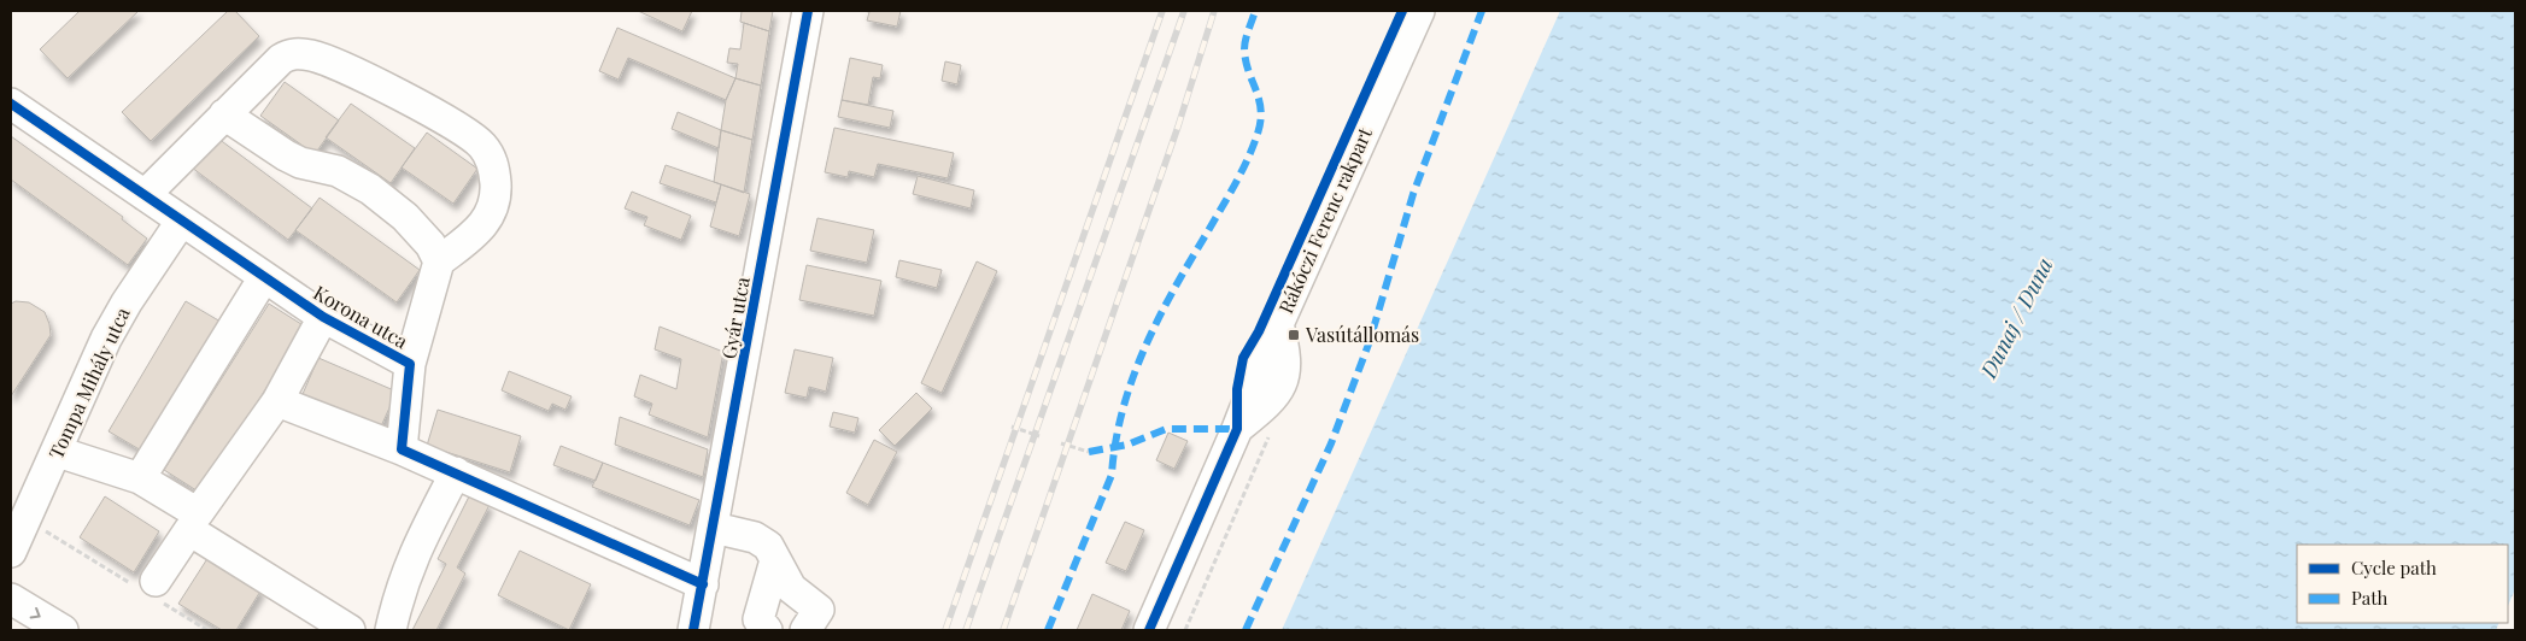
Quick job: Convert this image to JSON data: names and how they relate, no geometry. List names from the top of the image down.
{
  "streets": {
    "street": [
      "Rákóczi Ferenc rakpart",
      "Korona utca",
      "Gyár utca",
      "Tompa Mihály utca"
    ]
  },
  "crossings": [
    ["Korona utca", "Tompa Mihály utca"]
  ],
  "water": ["Dunaj / Duna"],
  "places": {
    "transit": ["Vasútállomás"]
  },
  "legend": ["Cycle path", "Path"]
}
